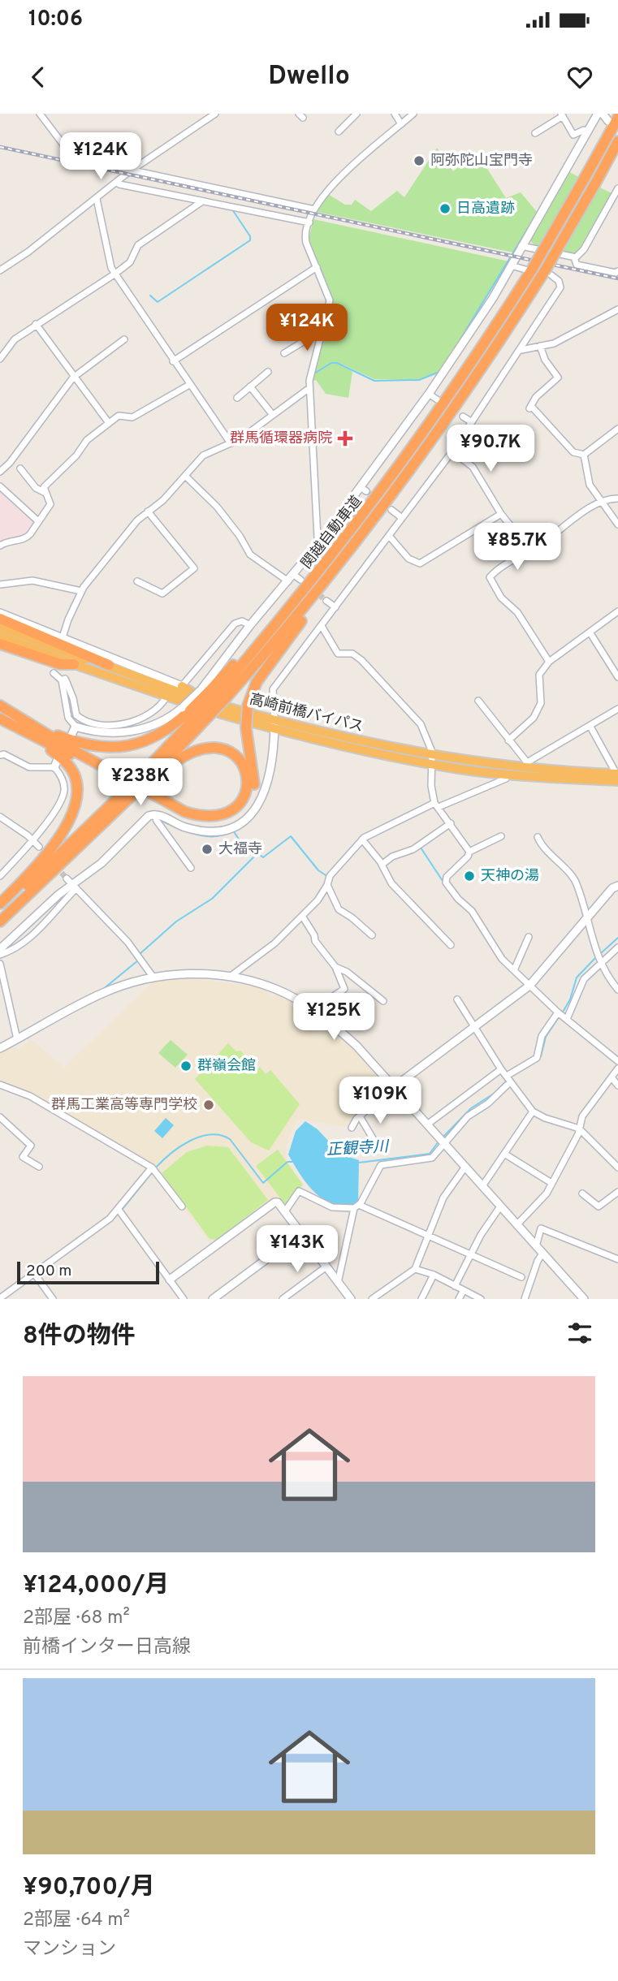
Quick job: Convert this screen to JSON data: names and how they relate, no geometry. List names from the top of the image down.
{
  "streets": {
    "highway": ["関越自動車道", "高崎前橋バイパス"]
  },
  "crossings": [
    ["関越自動車道", "高崎前橋バイパス"]
  ],
  "water": ["正観寺川"],
  "places": {
    "other": [
      "阿弥陀山宝門寺",
      "日高遺跡",
      "大福寺",
      "天神の湯",
      "群嶺会館",
      "群馬工業高等専門学校"
    ],
    "health": ["群馬循環器病院"]
  },
  "scale_bar": "200 m",
  "page": {
    "status": "10:06",
    "header": "Dwello",
    "price": [
      "¥124K",
      "¥124K",
      "¥90.7K",
      "¥85.7K",
      "¥238K",
      "¥125K",
      "¥109K",
      "¥143K"
    ],
    "scale": "200 m",
    "heading": "8件の物件",
    "list": [
      {
        "name": "¥124,000/月",
        "note": "2部屋 · 68 m² · 前橋インター日高線"
      },
      {
        "name": "¥90,700/月",
        "note": "2部屋 · 64 m² · マンション"
      }
    ]
  }
}
